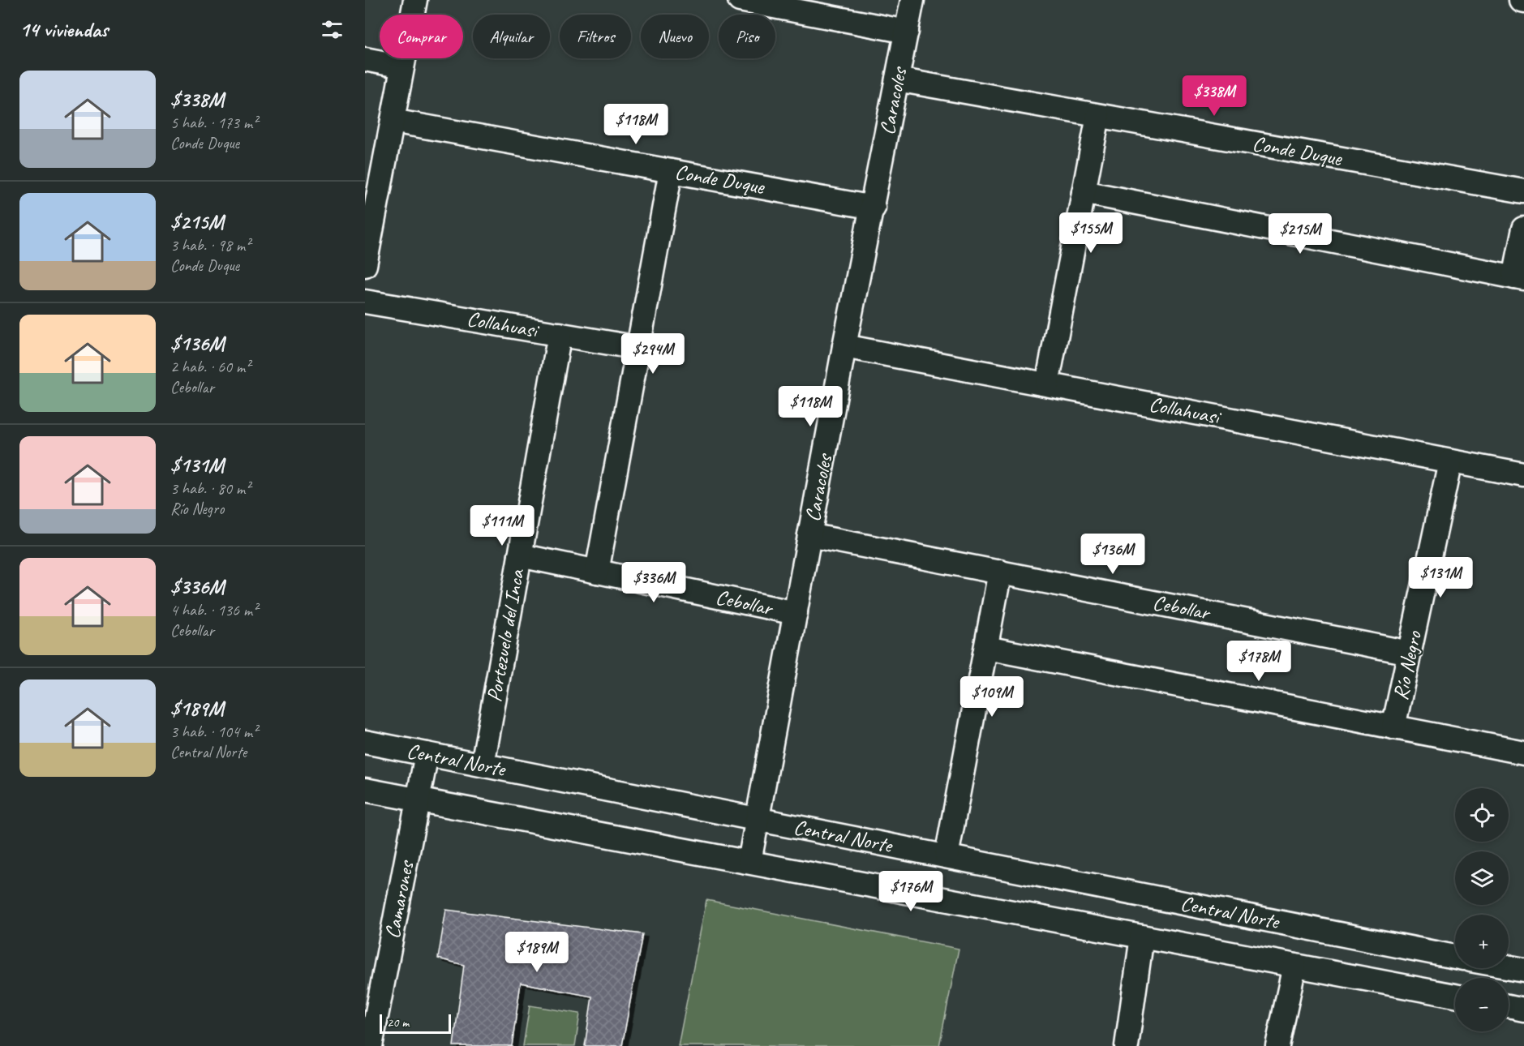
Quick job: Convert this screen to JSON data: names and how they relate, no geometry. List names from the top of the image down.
{
  "streets": {
    "street": [
      "Caracoles",
      "Conde Duque",
      "Collahuasi",
      "Cebollar",
      "Portezuelo del Inca",
      "Río Negro",
      "Central Norte",
      "Camarones"
    ]
  },
  "crossings": [
    ["Caracoles", "Conde Duque"],
    ["Caracoles", "Collahuasi"],
    ["Caracoles", "Cebollar"],
    ["Caracoles", "Central Norte"],
    ["Collahuasi", "Portezuelo del Inca"],
    ["Collahuasi", "Río Negro"],
    ["Cebollar", "Portezuelo del Inca"],
    ["Cebollar", "Río Negro"],
    ["Portezuelo del Inca", "Central Norte"],
    ["Central Norte", "Camarones"]
  ],
  "scale_bar": "20 m",
  "page": {
    "heading": "14 viviendas",
    "chip": [
      "Comprar",
      "Alquilar",
      "Filtros",
      "Nuevo",
      "Piso"
    ],
    "list": [
      {
        "name": "$338M",
        "note": "5 hab. · 173 m² · Conde Duque"
      },
      {
        "name": "$215M",
        "note": "3 hab. · 98 m² · Conde Duque"
      },
      {
        "name": "$136M",
        "note": "2 hab. · 60 m² · Cebollar"
      },
      {
        "name": "$131M",
        "note": "3 hab. · 80 m² · Río Negro"
      },
      {
        "name": "$336M",
        "note": "4 hab. · 136 m² · Cebollar"
      },
      {
        "name": "$189M",
        "note": "3 hab. · 104 m² · Central Norte"
      }
    ],
    "price": [
      "$338M",
      "$118M",
      "$155M",
      "$215M",
      "$294M",
      "$118M",
      "$111M",
      "$136M",
      "$131M",
      "$336M",
      "$178M",
      "$109M",
      "$176M",
      "$189M"
    ],
    "map_buttons": ["+", "−"],
    "scale": "20 m"
  }
}
